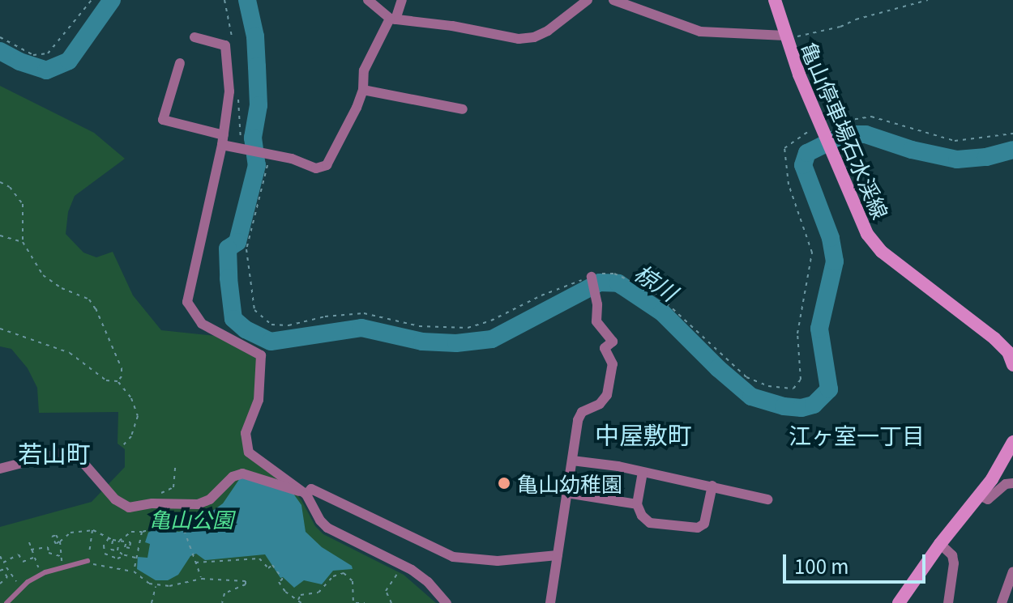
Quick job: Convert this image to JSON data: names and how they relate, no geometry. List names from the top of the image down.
{
  "streets": {
    "main road": ["亀山停車場石水渓線"]
  },
  "districts": ["中屋敷町", "江ヶ室一丁目", "若山町"],
  "water": ["椋川"],
  "parks": ["亀山公園"],
  "places": ["亀山幼稚園"],
  "scale_bar": "100 m"
}
